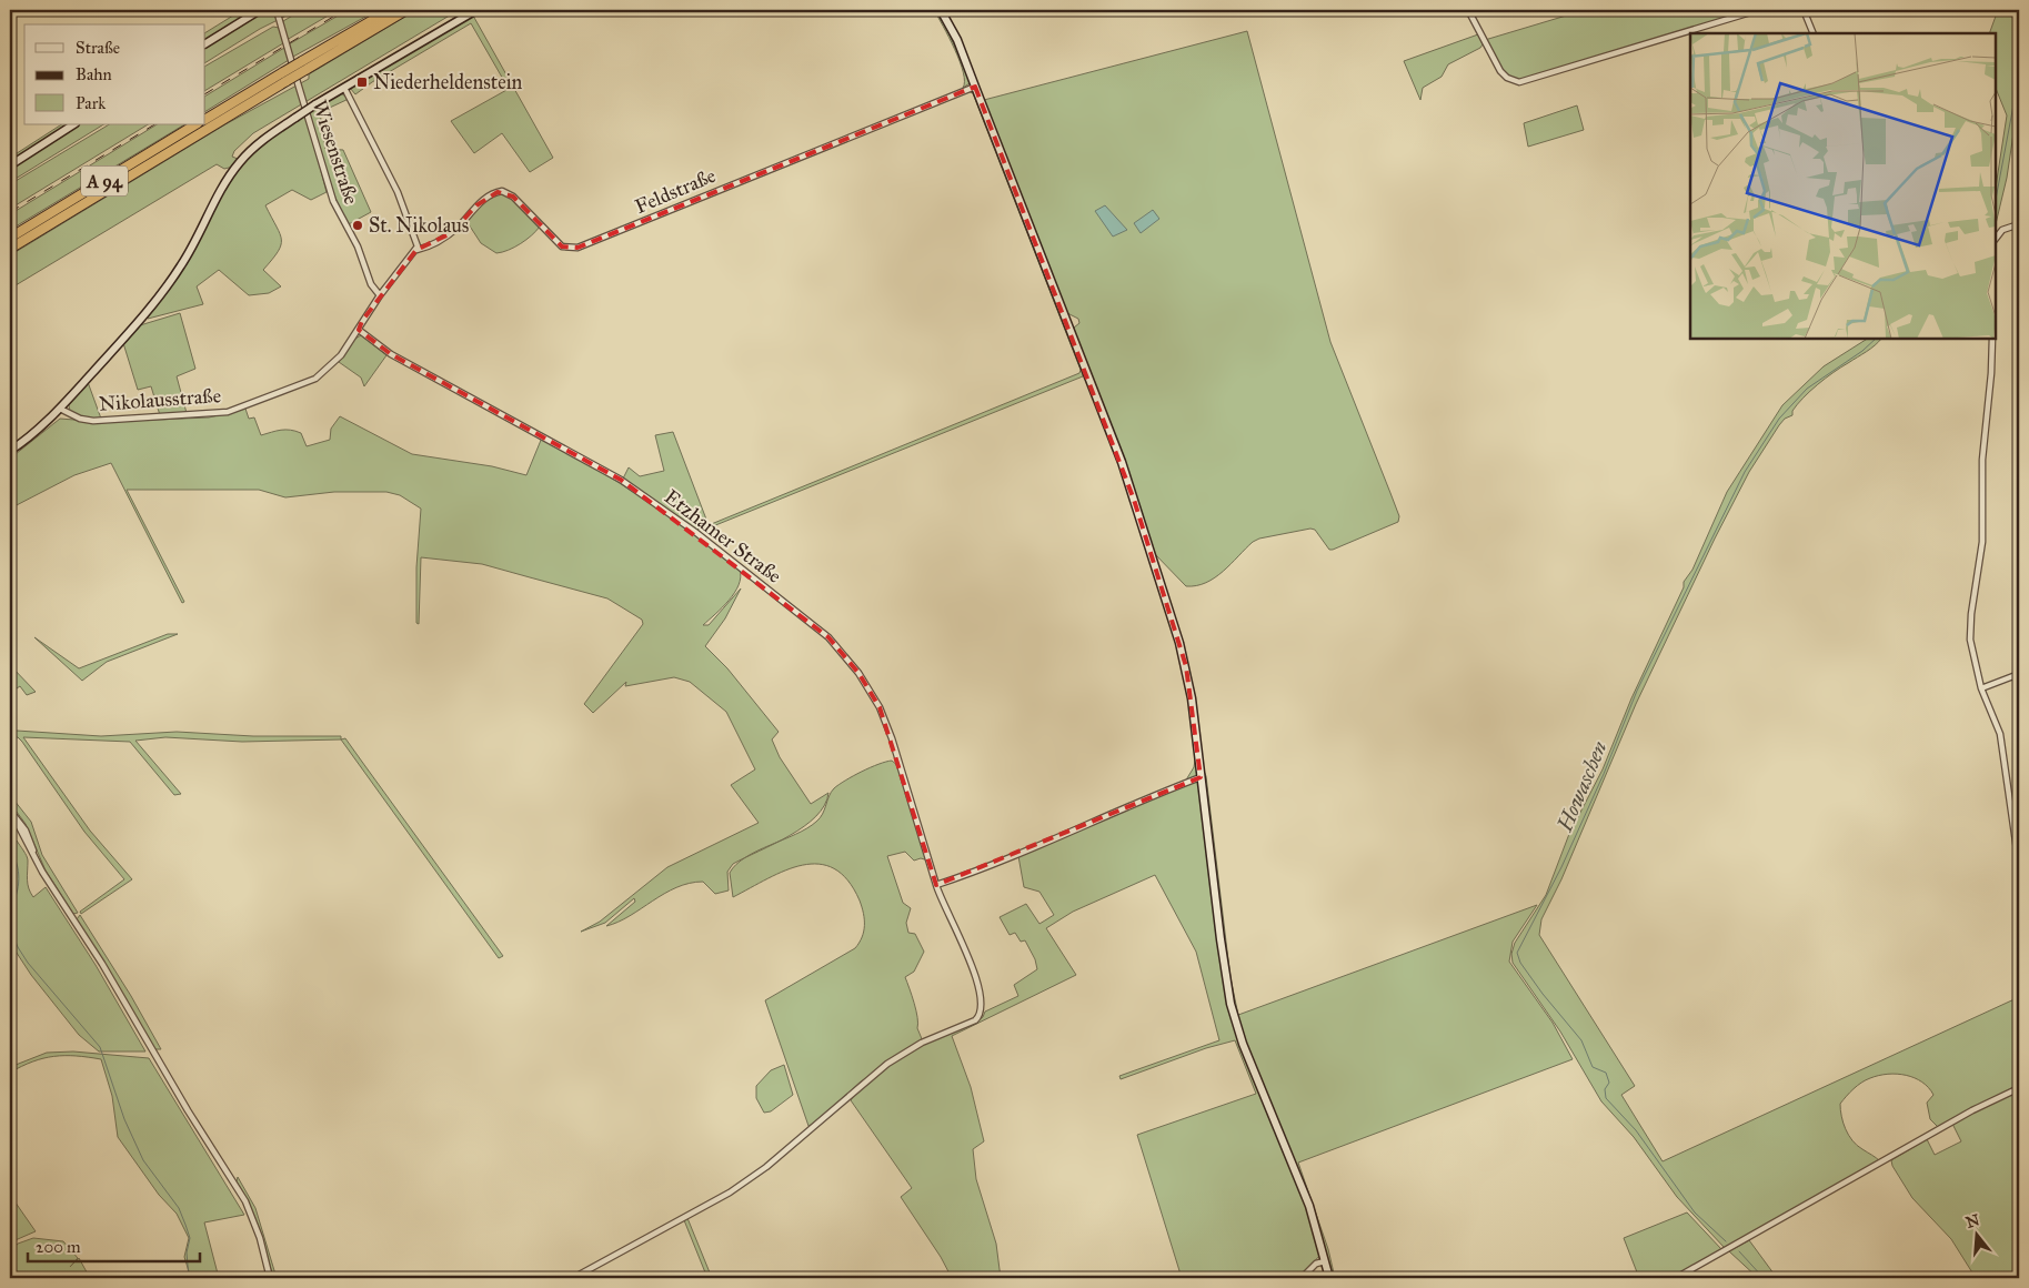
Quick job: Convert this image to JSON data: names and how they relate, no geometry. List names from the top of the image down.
{
  "streets": {
    "highway": ["A 94"],
    "street": [
      "Wiesenstraße",
      "Feldstraße",
      "Nikolausstraße",
      "Etzhamer Straße"
    ]
  },
  "crossings": [
    ["Wiesenstraße", "Nikolausstraße"],
    ["Feldstraße", "Nikolausstraße"],
    ["Nikolausstraße", "Etzhamer Straße"]
  ],
  "water": ["Howaschen"],
  "places": {
    "transit": ["Niederheldenstein"],
    "other": ["St. Nikolaus"]
  },
  "legend": ["Straße", "Bahn", "Park"],
  "scale_bar": "200 m",
  "north": "top"
}
